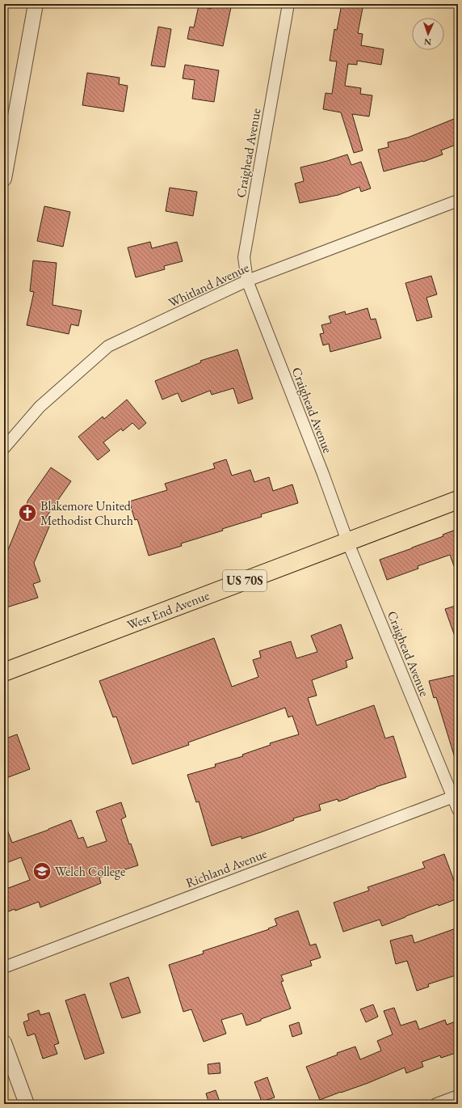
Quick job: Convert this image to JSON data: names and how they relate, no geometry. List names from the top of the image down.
{
  "streets": {
    "main road": ["US 70S", "West End Avenue"],
    "street": ["Craighead Avenue", "Whitland Avenue", "Richland Avenue"]
  },
  "crossings": [
    ["Craighead Avenue", "Whitland Avenue"],
    ["Craighead Avenue", "West End Avenue"],
    ["Craighead Avenue", "Richland Avenue"]
  ],
  "places": {
    "church": ["Blakemore United Methodist Church"],
    "school or university": ["Welch College"]
  },
  "north": "bottom"
}
